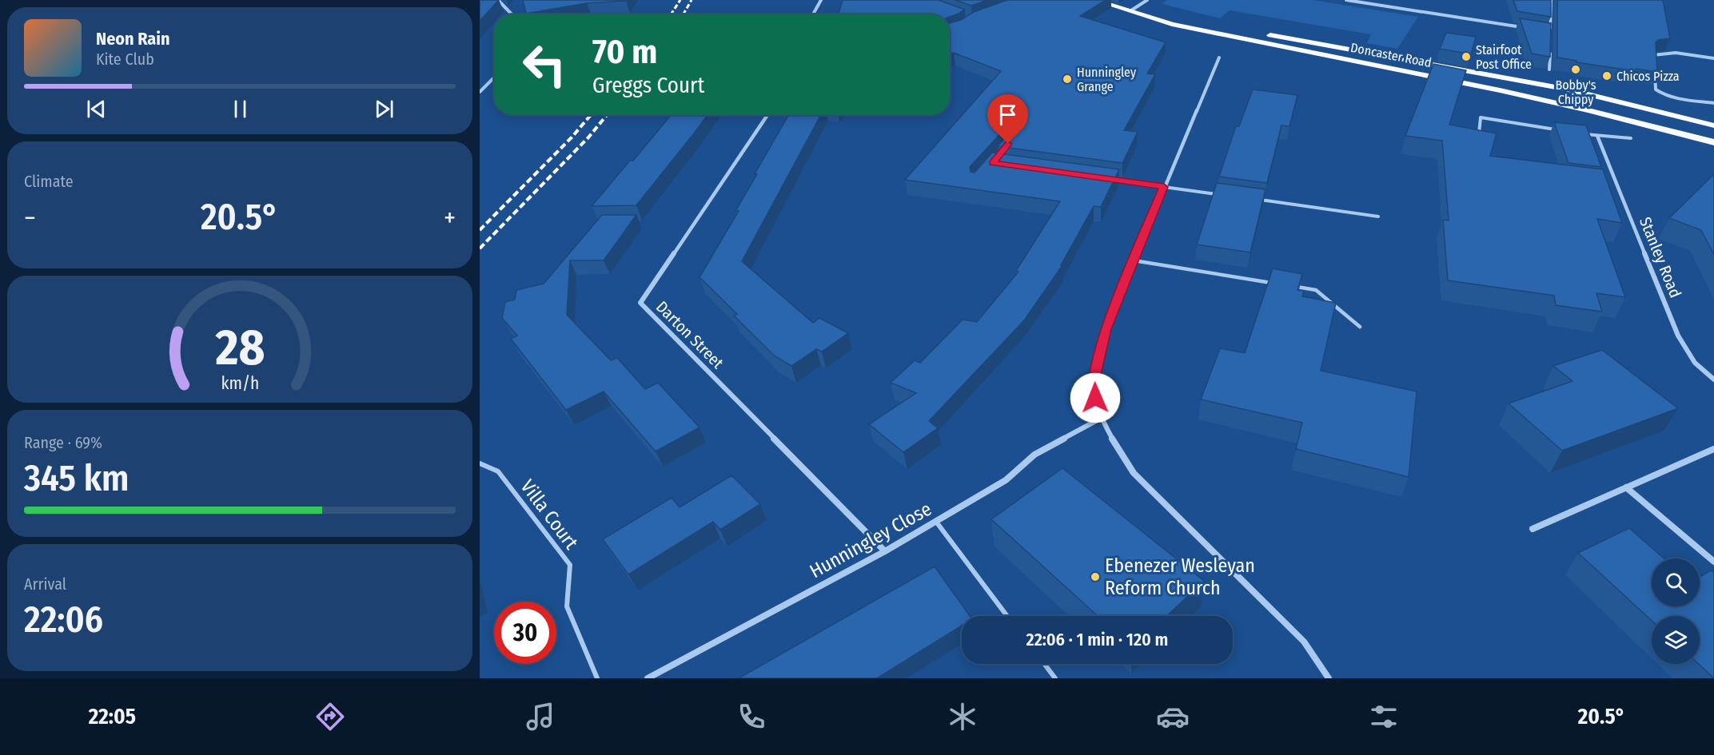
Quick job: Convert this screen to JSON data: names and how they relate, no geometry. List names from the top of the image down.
{
  "streets": {
    "highway": ["Doncaster Road"],
    "street": ["Stanley Road", "Darton Street", "Hunningley Close"],
    "lane": ["Villa Court"]
  },
  "crossings": [
    ["Darton Street", "Hunningley Close"]
  ],
  "places": [
    "Stairfoot Post Office",
    "Bobby's Chippy",
    "Chicos Pizza",
    "Hunningley Grange",
    "Ebenezer Wesleyan Reform Church"
  ],
  "page": {
    "turn": ["70 m", "Greggs Court"],
    "song": ["Neon Rain", "Kite Club"],
    "tile": [
      "Climate",
      ["Range · 69%", "345 km"],
      ["Arrival", "22:06"]
    ],
    "heat": ["−", "20.5°", "+"],
    "limit": "30",
    "trip": "22:06 · 1 min · 120 m",
    "tabs": ["22:05", "20.5°"],
    "gauge": ["28", "km/h"]
  }
}
